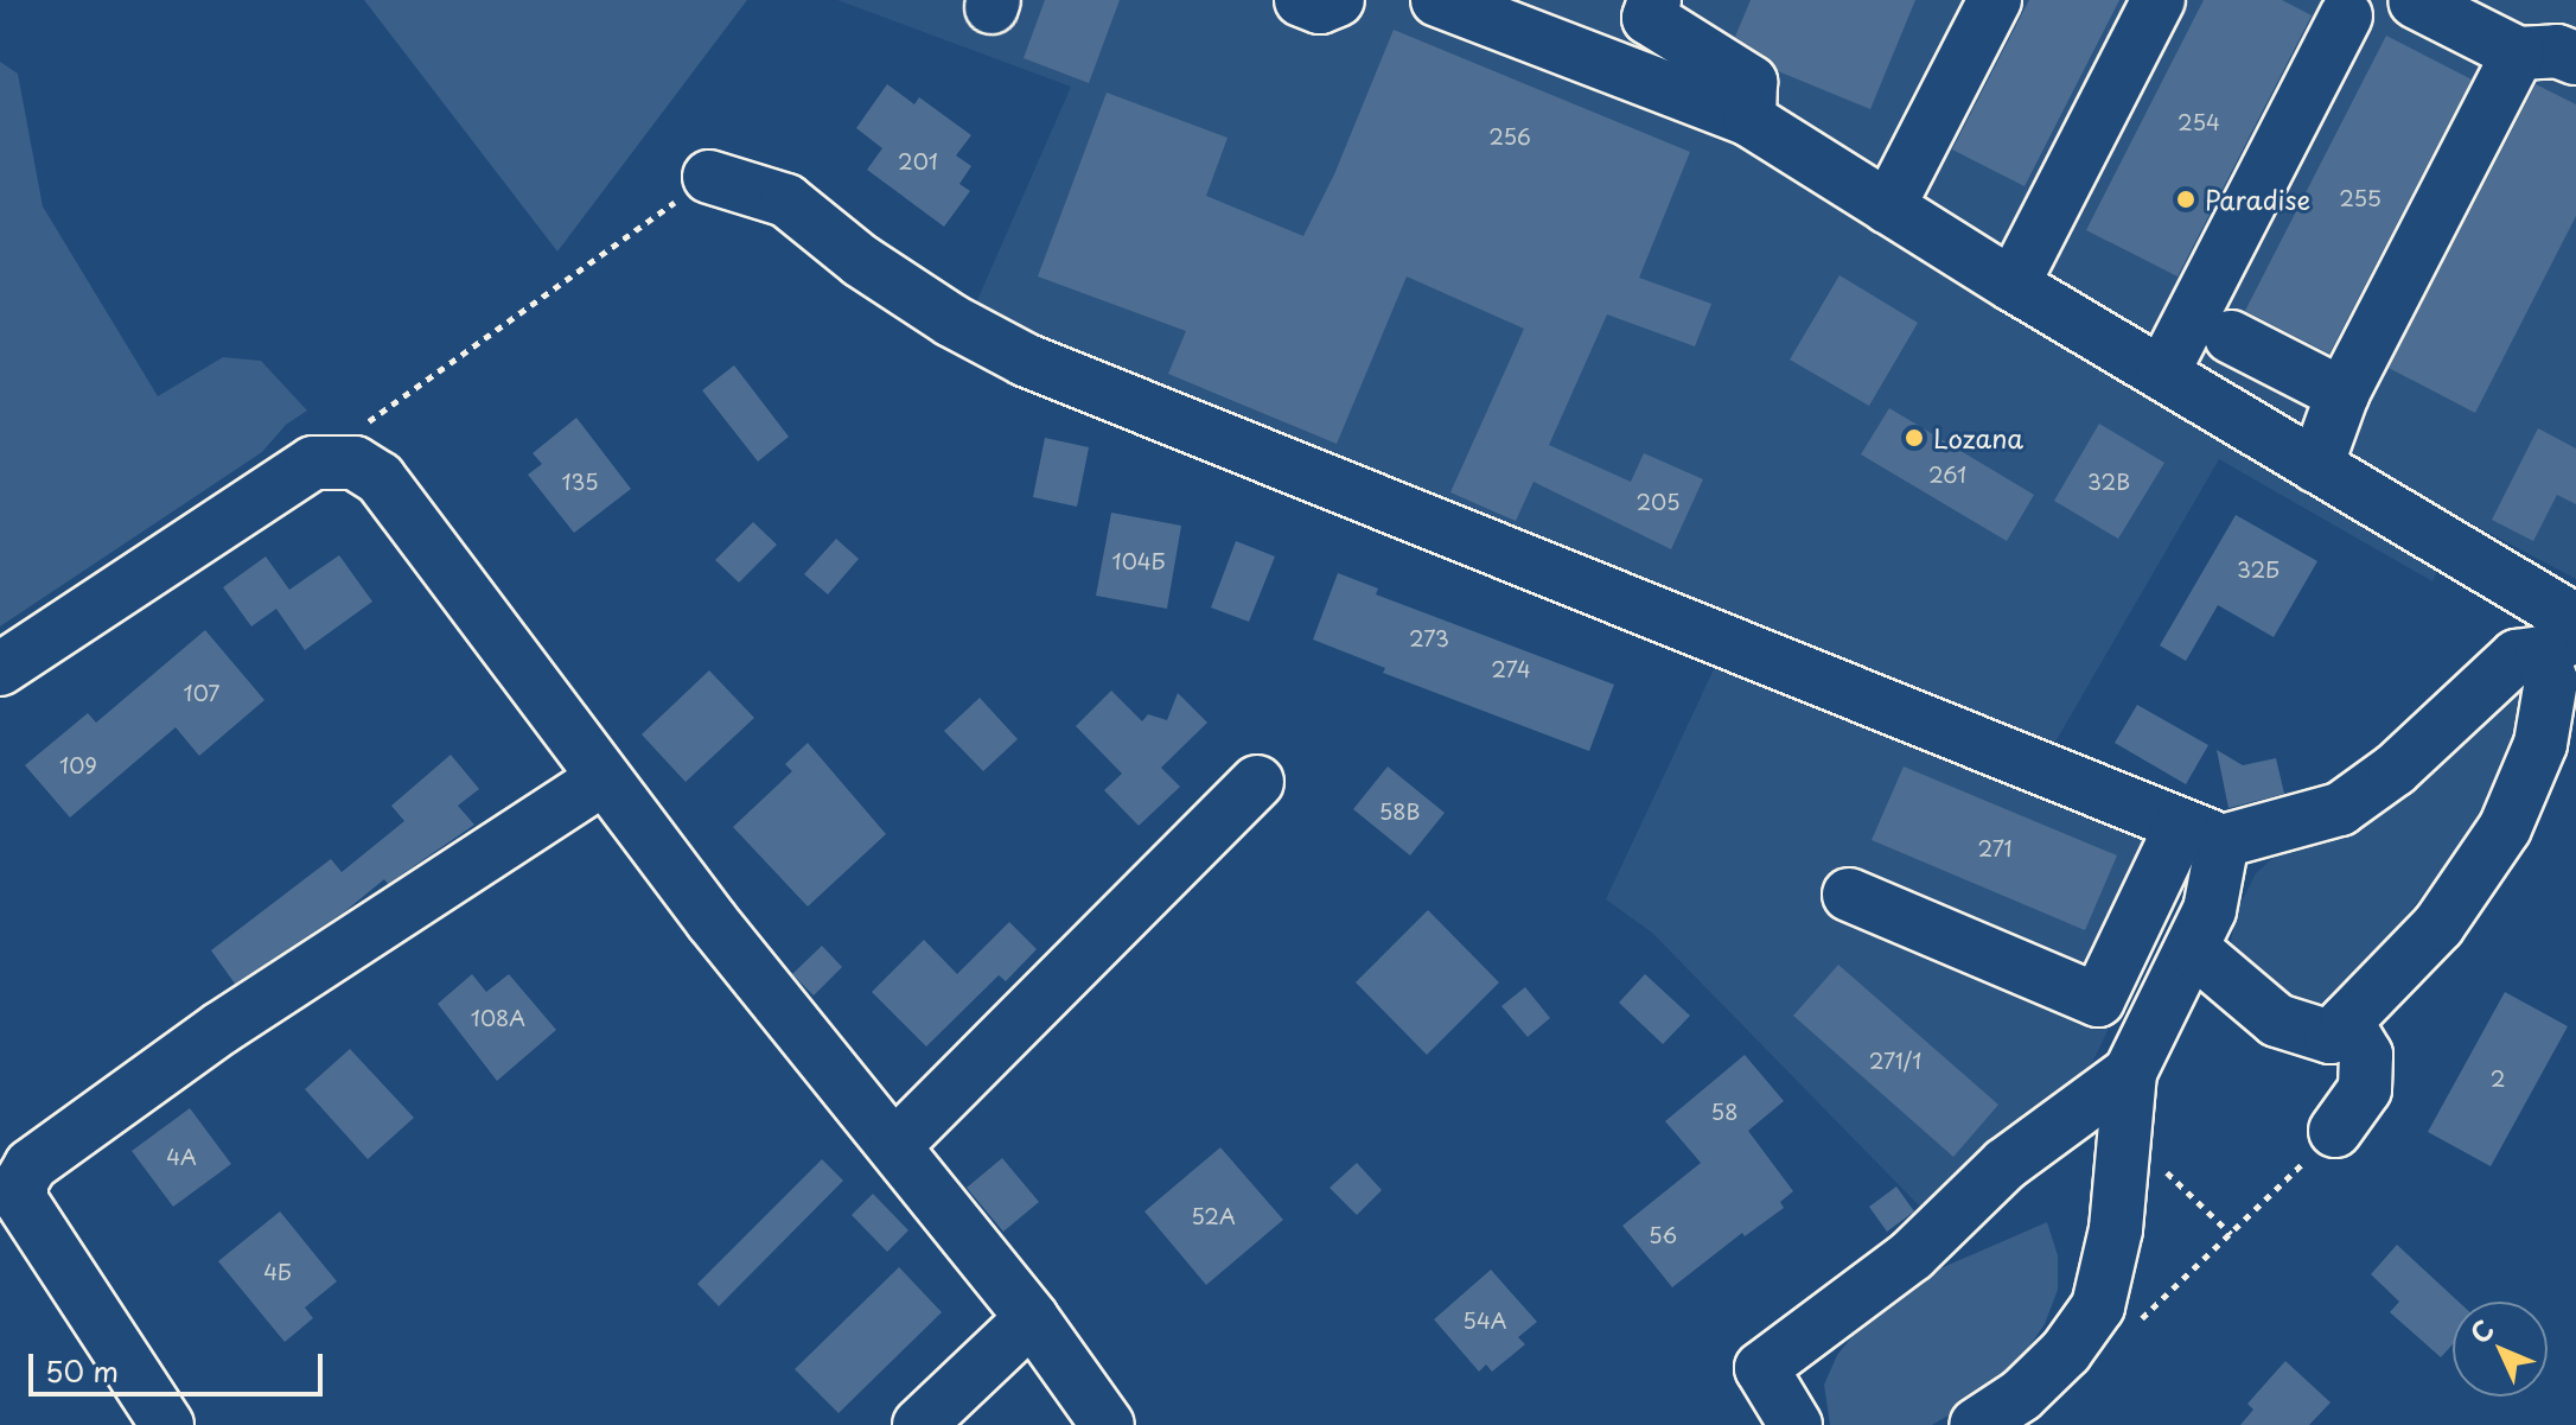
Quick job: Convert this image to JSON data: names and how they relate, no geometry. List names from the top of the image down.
{
  "places": ["Paradise", "Lozana"],
  "house_numbers": [
    "254",
    "256",
    "201",
    "255",
    "261",
    "135",
    "32В",
    "205",
    "104Б",
    "32Б",
    "273",
    "274",
    "107",
    "109",
    "58В",
    "271",
    "108А",
    "271/1",
    "2",
    "58",
    "4А",
    "52А",
    "56",
    "4Б",
    "54А"
  ],
  "scale_bar": "50 m",
  "north": "top left"
}
